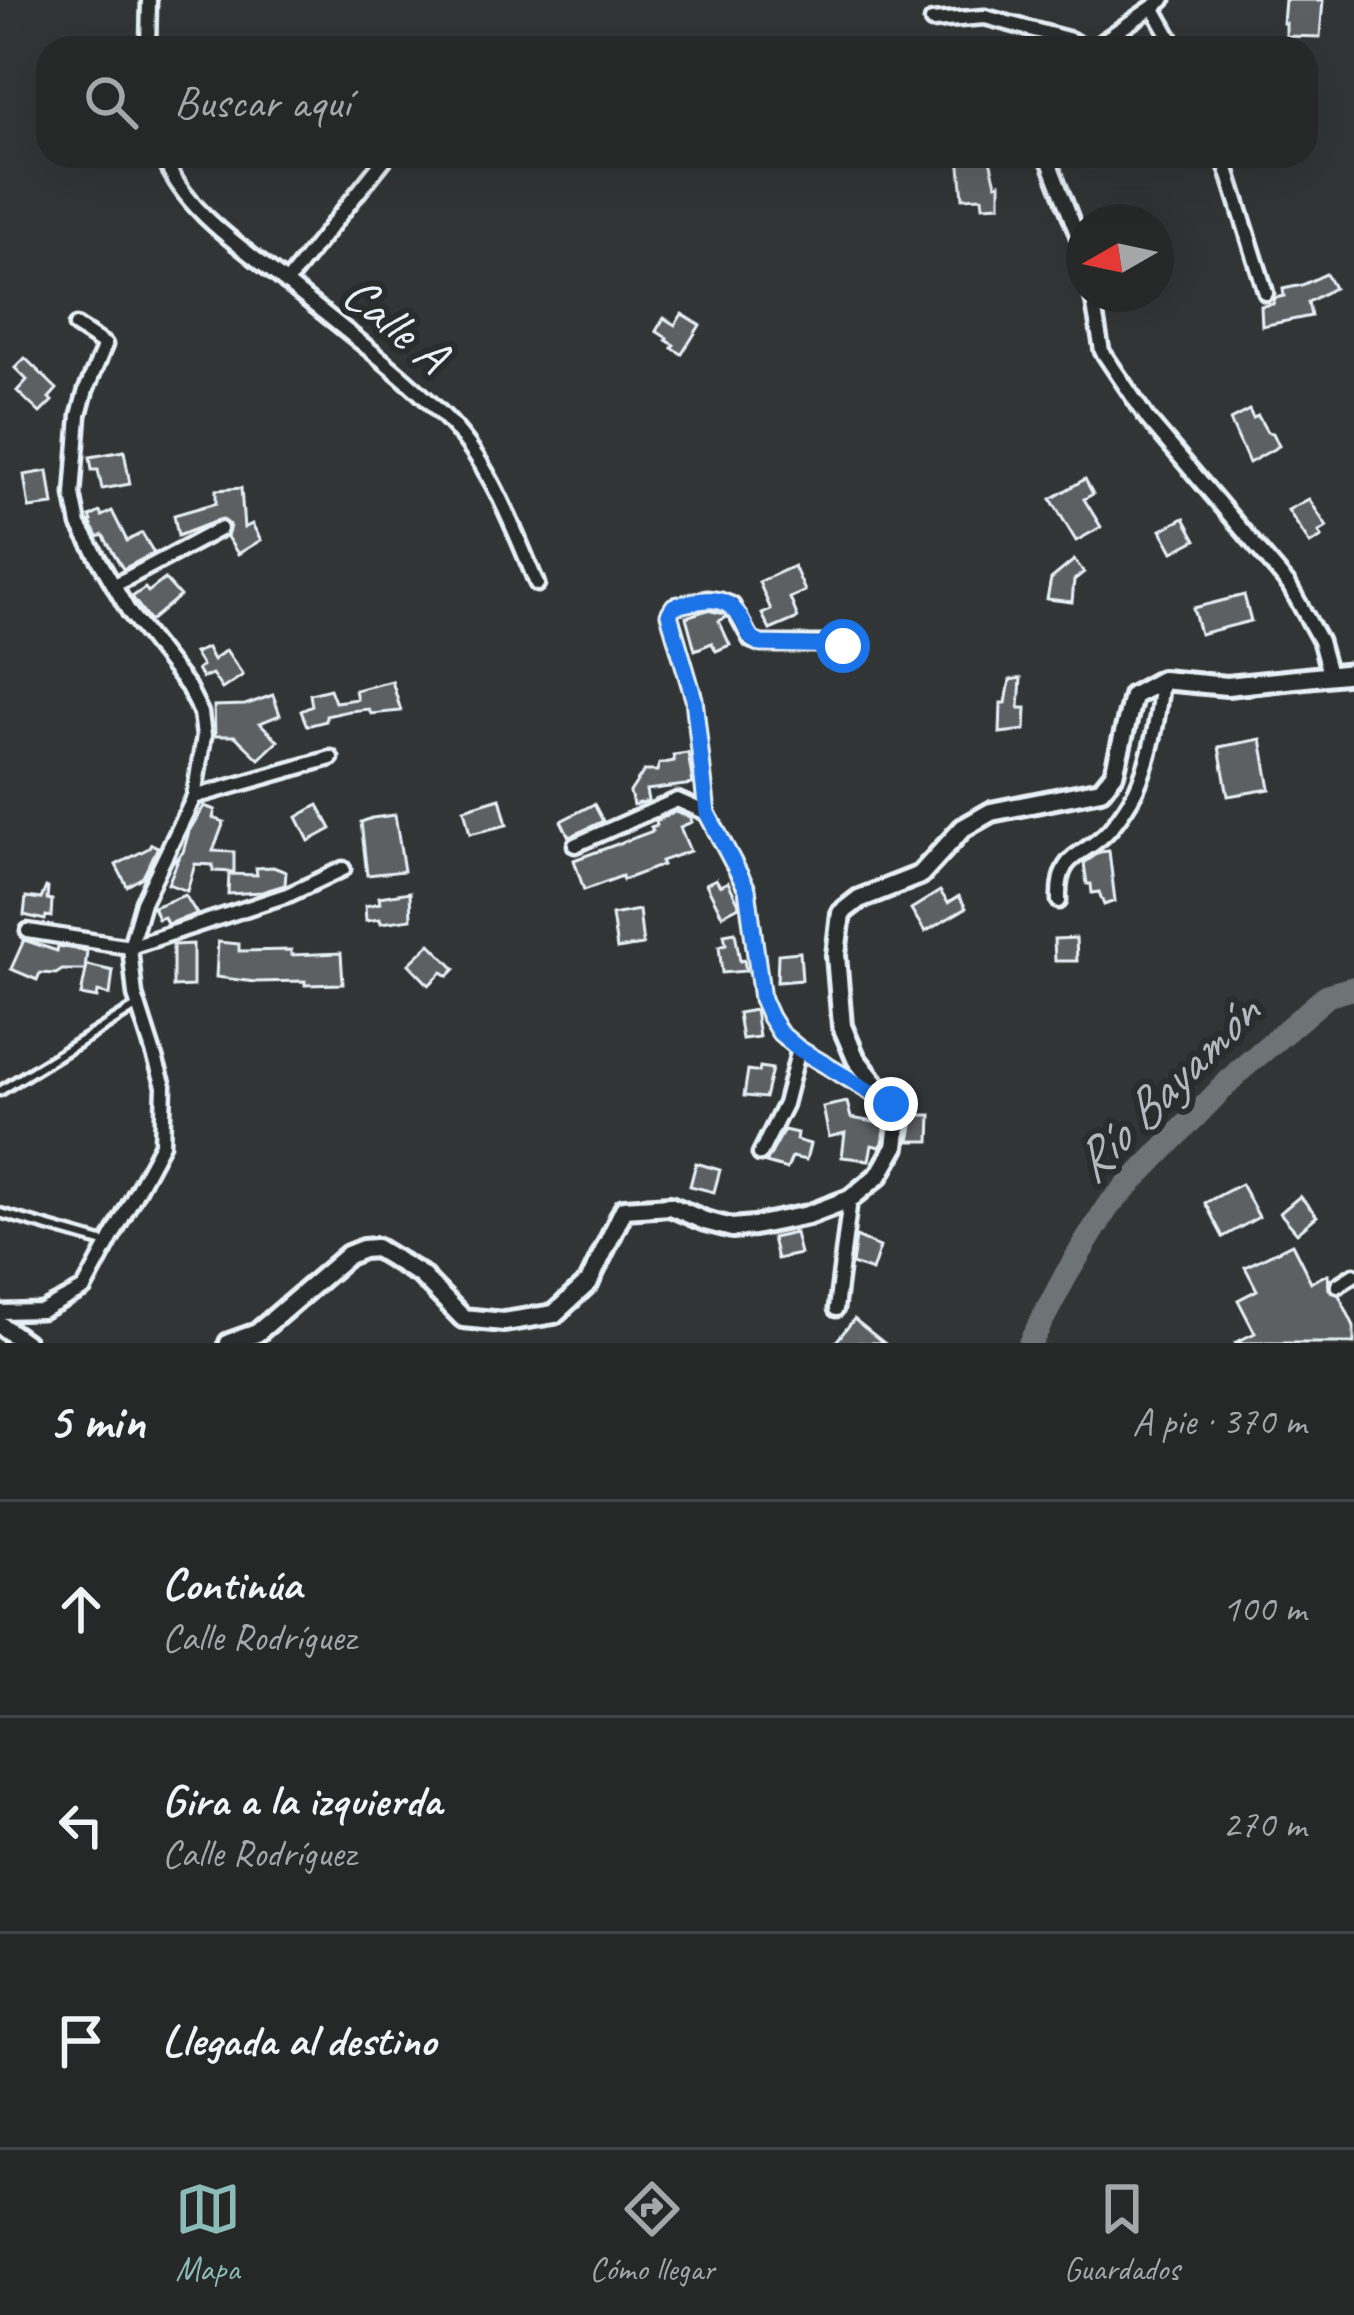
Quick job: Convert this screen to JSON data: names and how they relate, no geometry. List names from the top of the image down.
{
  "streets": {
    "street": ["Calle A"]
  },
  "water": ["Río Bayamón"],
  "north": "left",
  "page": {
    "search": "Buscar aquí",
    "heading": ["5 min", "A pie · 370 m"],
    "list": [
      ["Continúa", "Calle Rodríguez", "100 m"],
      ["Gira a la izquierda", "Calle Rodríguez", "270 m"],
      "Llegada al destino"
    ],
    "nav": ["Mapa", "Cómo llegar", "Guardados"]
  }
}
